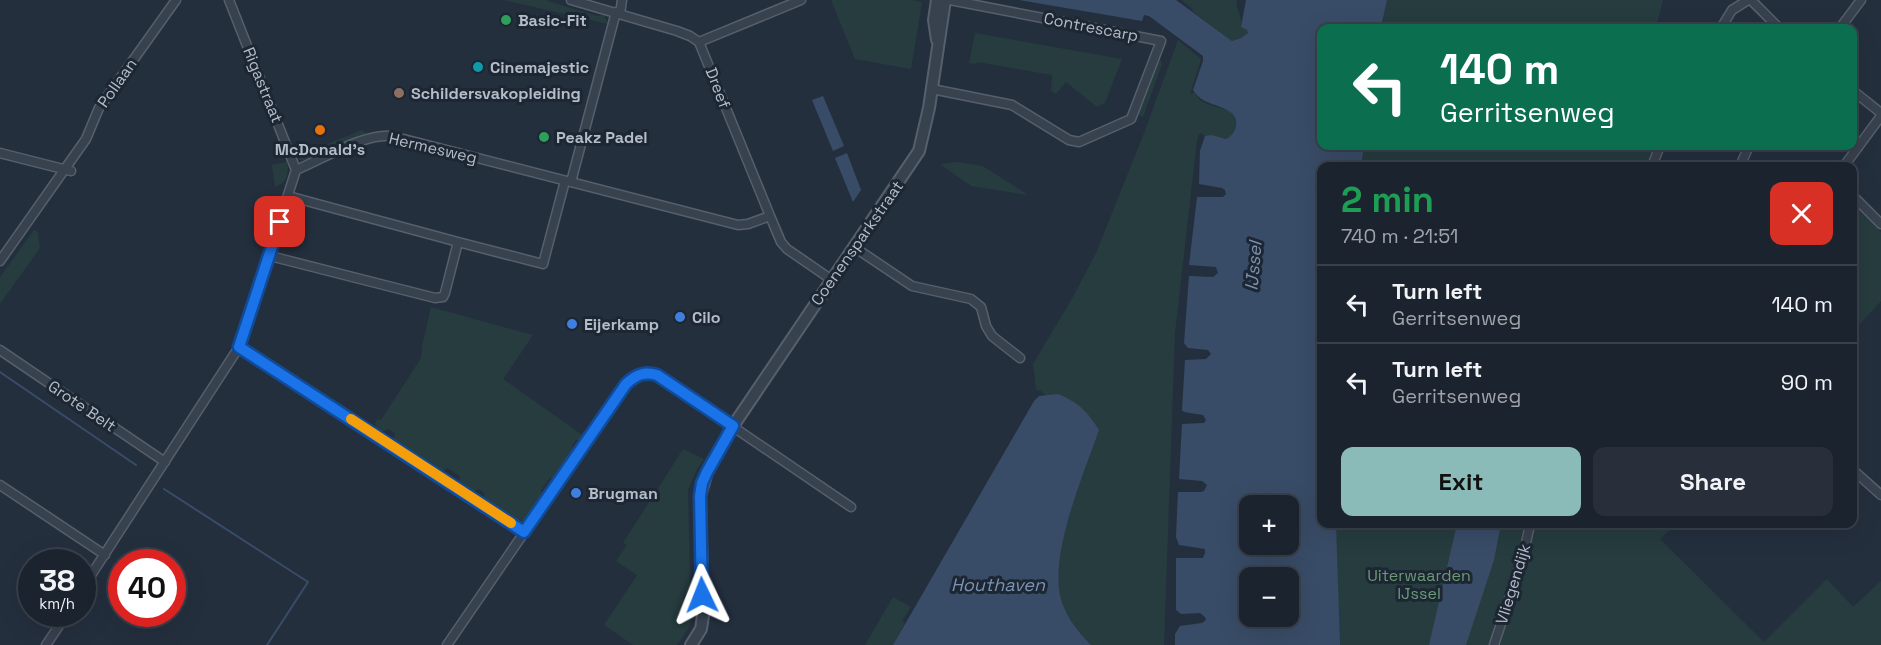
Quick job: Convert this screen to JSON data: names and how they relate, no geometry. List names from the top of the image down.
{
  "streets": {
    "street": [
      "Contrescarp",
      "Pollaan",
      "Rigastraat",
      "Dreef",
      "Hermesweg",
      "Coenensparkstraat",
      "Grote Belt",
      "Vliegendijk"
    ]
  },
  "crossings": [
    ["Contrescarp", "Coenensparkstraat"],
    ["Rigastraat", "Hermesweg"],
    ["Dreef", "Hermesweg"]
  ],
  "water": ["IJssel", "Houthaven"],
  "parks": ["Uiterwaarden IJssel"],
  "places": [
    "Basic-Fit",
    "Cinemajestic",
    "Schildersvakopleiding",
    "McDonald's",
    "Peakz Padel",
    "Cilo",
    "Eijerkamp",
    "Brugman"
  ],
  "page": {
    "turn": ["140 m", "Gerritsenweg"],
    "heading": ["2 min", "740 m · 21:51"],
    "list": [
      {
        "name": "Turn left",
        "note": "Gerritsenweg",
        "value": "140 m"
      },
      {
        "name": "Turn left",
        "note": "Gerritsenweg",
        "value": "90 m"
      }
    ],
    "buttons": ["Exit", "Share"],
    "map_buttons": ["+", "−"],
    "speed": "38 km/h",
    "limit": "40"
  }
}
